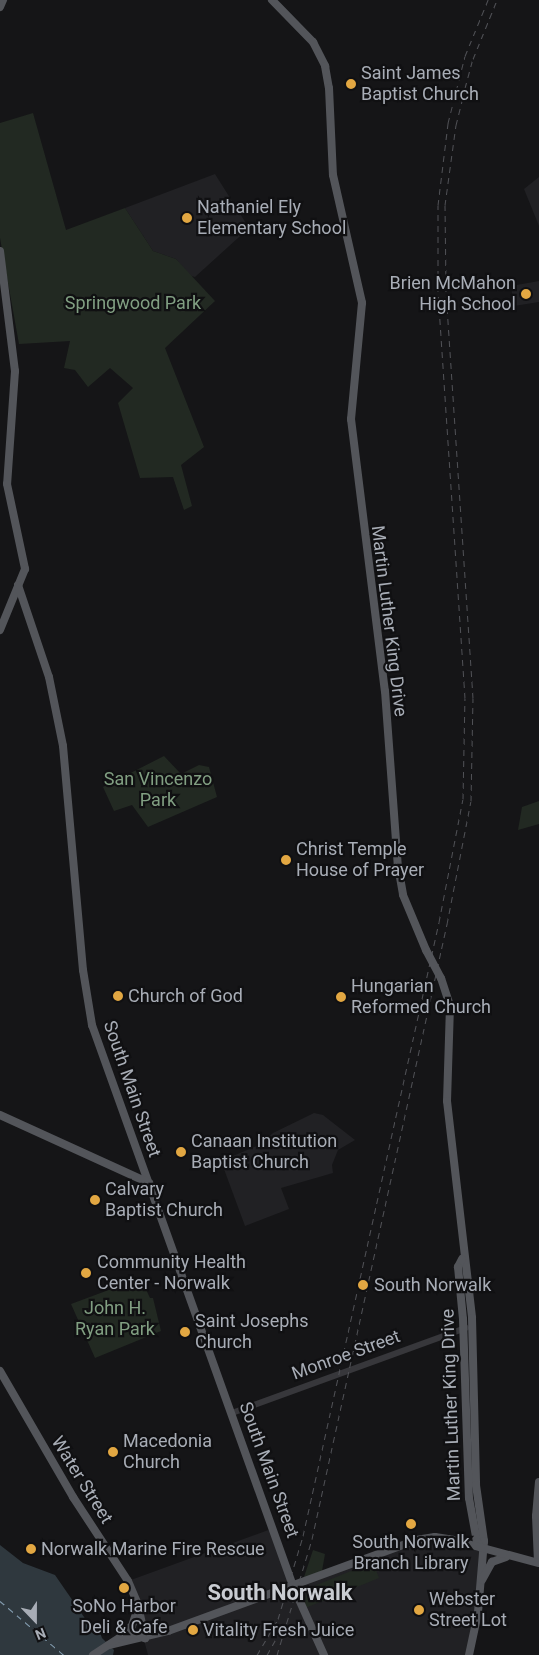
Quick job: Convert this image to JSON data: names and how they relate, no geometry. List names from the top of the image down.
{
  "streets": {
    "main road": ["Martin Luther King Drive", "South Main Street", "Water Street"],
    "street": ["Monroe Street"]
  },
  "crossings": [
    ["Martin Luther King Drive", "Monroe Street"],
    ["South Main Street", "Monroe Street"]
  ],
  "districts": ["South Norwalk"],
  "parks": ["Springwood Park", "San Vincenzo Park", "John H. Ryan Park"],
  "places": [
    "Saint James Baptist Church",
    "Nathaniel Ely Elementary School",
    "Brien McMahon High School",
    "Christ Temple House of Prayer",
    "Church of God",
    "Hungarian Reformed Church",
    "Canaan Institution Baptist Church",
    "Calvary Baptist Church",
    "Community Health Center - Norwalk",
    "South Norwalk",
    "Saint Josephs Church",
    "Macedonia Church",
    "South Norwalk Branch Library",
    "Norwalk Marine Fire Rescue",
    "SoNo Harbor Deli & Cafe",
    "Webster Street Lot",
    "Vitality Fresh Juice"
  ],
  "north": "bottom"
}
